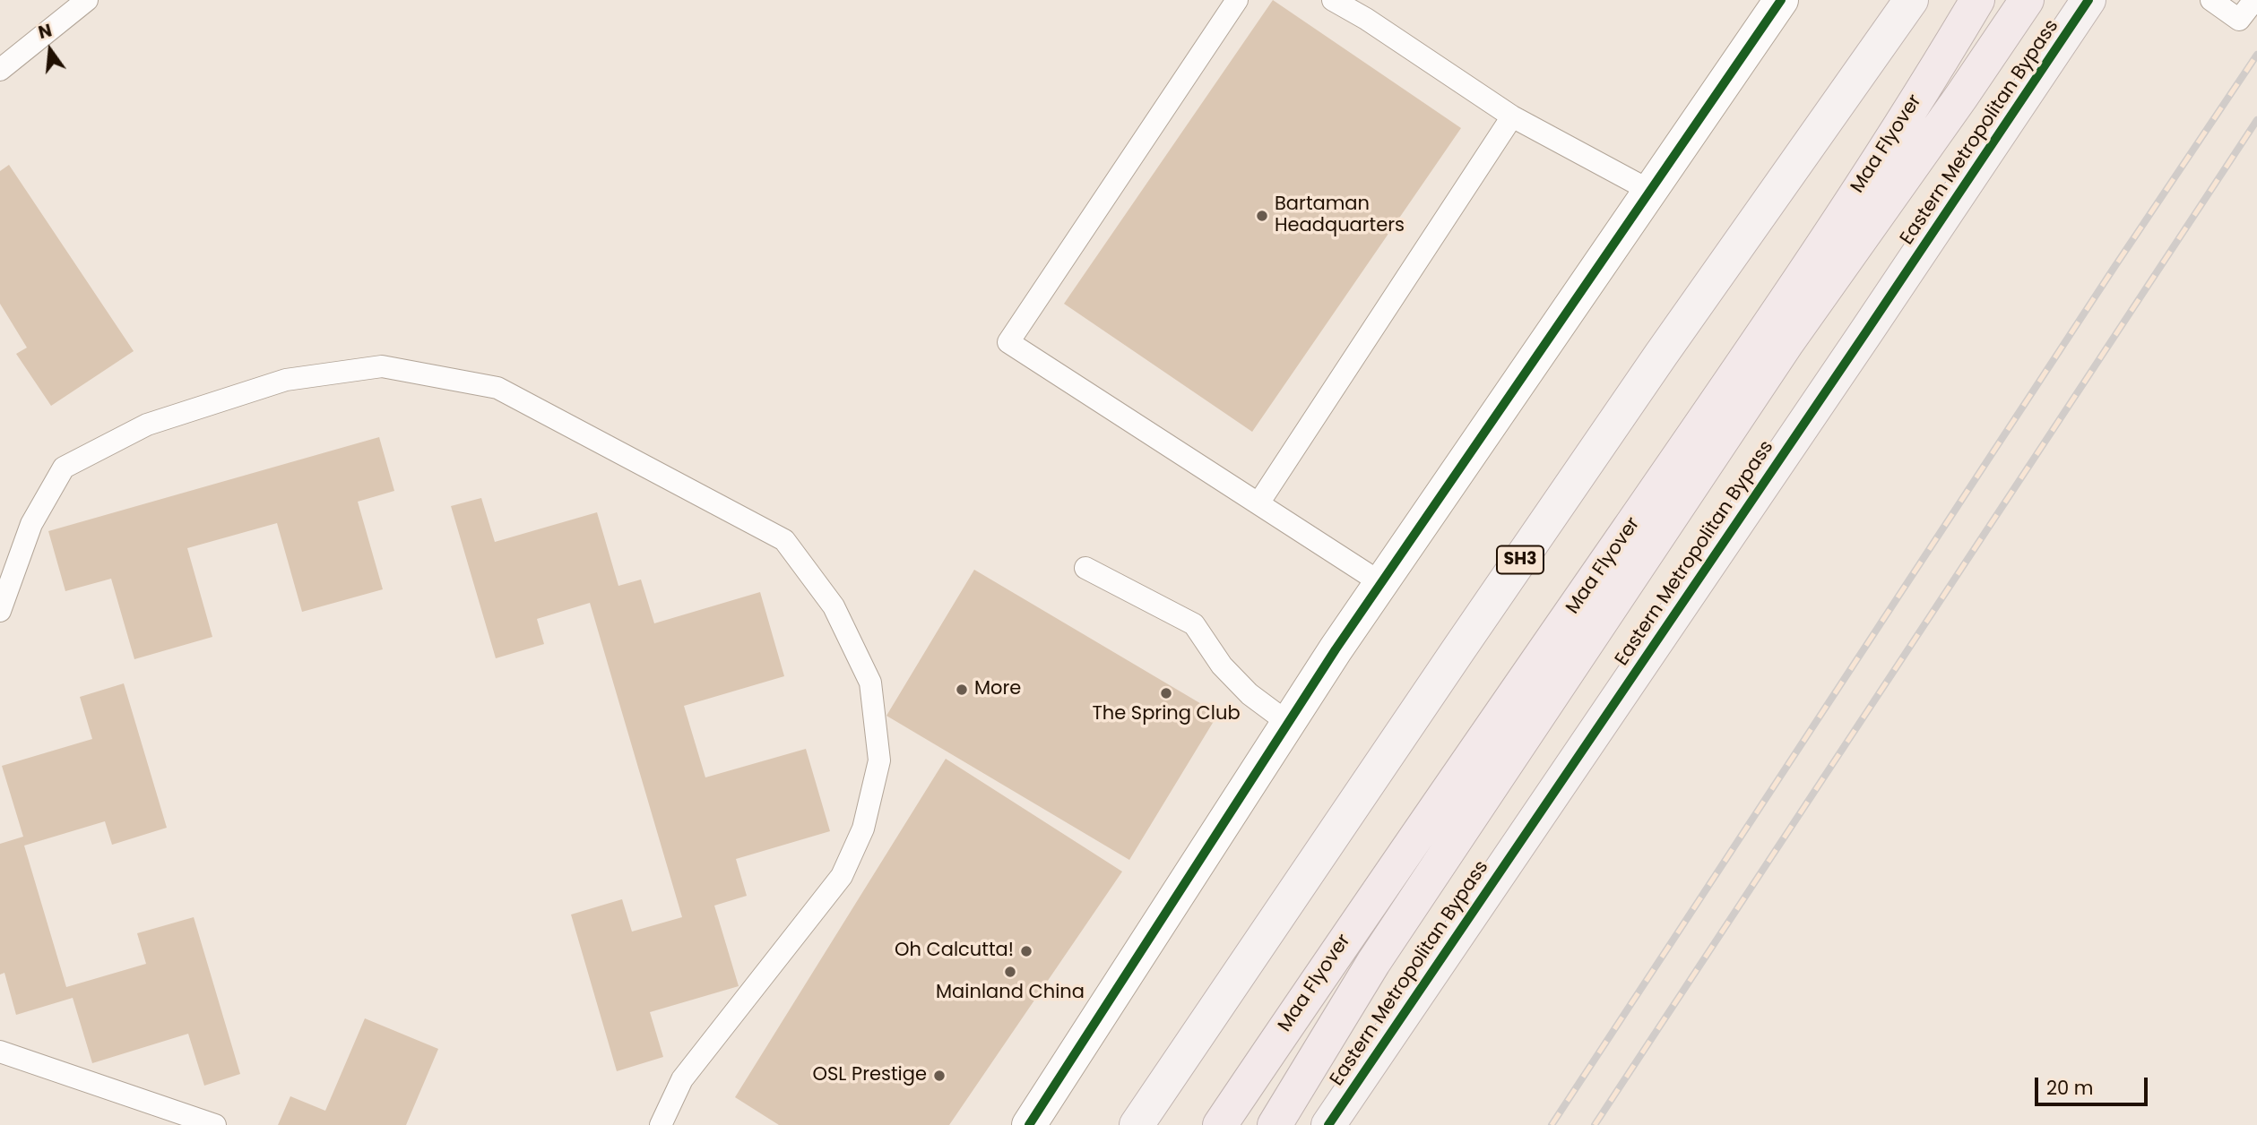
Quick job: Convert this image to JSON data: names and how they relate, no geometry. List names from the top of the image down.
{
  "streets": {
    "highway": ["Maa Flyover"],
    "main road": ["Eastern Metropolitan Bypass", "SH3"]
  },
  "places": [
    "Bartaman Headquarters",
    "More",
    "The Spring Club",
    "Oh Calcutta!",
    "Mainland China",
    "OSL Prestige"
  ],
  "scale_bar": "20 m",
  "north": "top"
}
